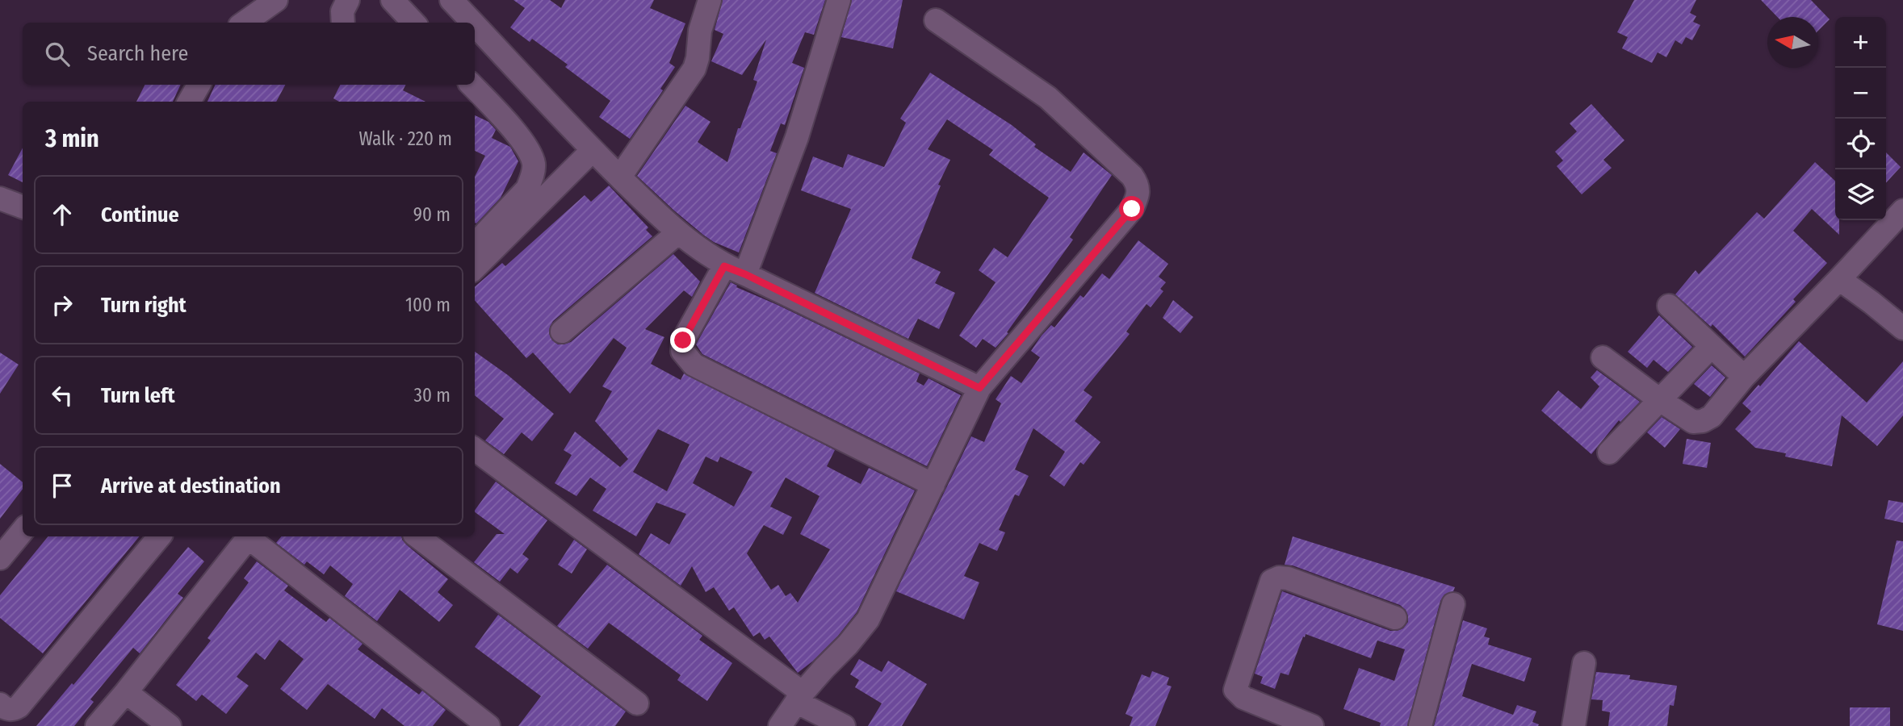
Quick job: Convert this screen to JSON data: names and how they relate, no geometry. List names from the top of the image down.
{
  "north": "left",
  "page": {
    "map_buttons": ["+", "−"],
    "search": "Search here",
    "heading": ["3 min", "Walk · 220 m"],
    "list": [
      ["Continue", "90 m"],
      ["Turn right", "100 m"],
      ["Turn left", "30 m"],
      "Arrive at destination"
    ]
  }
}
